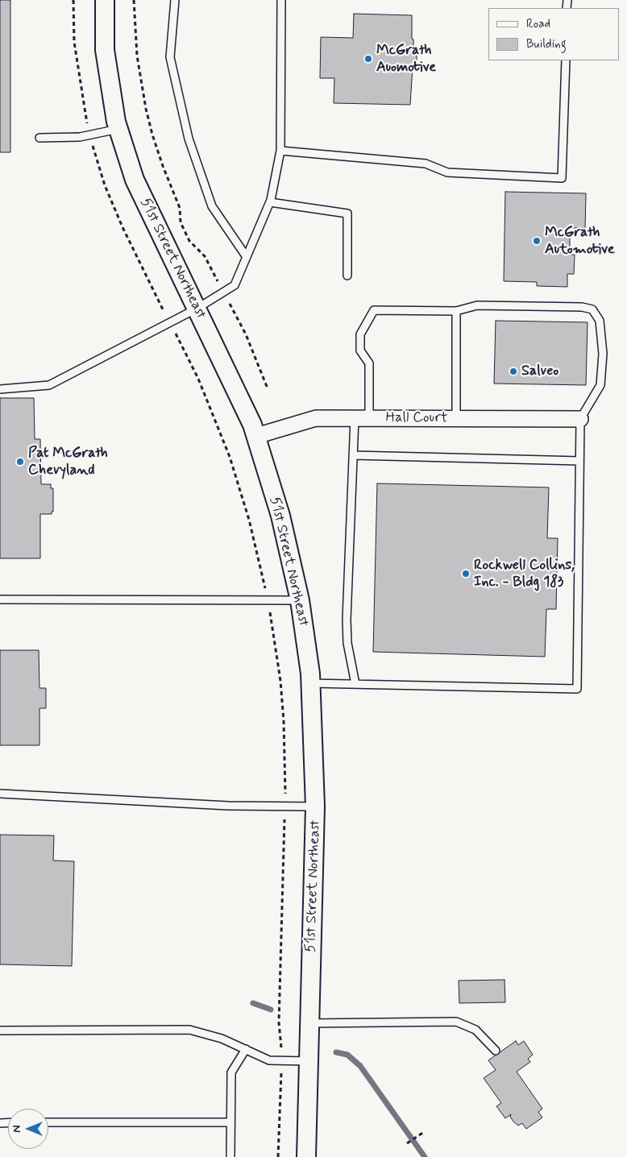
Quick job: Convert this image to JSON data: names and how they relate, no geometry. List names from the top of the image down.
{
  "streets": {
    "street": ["51st Street Northeast", "Hall Court"]
  },
  "crossings": [
    ["51st Street Northeast", "Hall Court"]
  ],
  "places": [
    "McGrath Auomotive",
    "McGrath Automotive",
    "Salveo",
    "Pat McGrath Chevyland",
    "Rockwell Collins, Inc. - Bldg 183"
  ],
  "legend": ["Road", "Building"],
  "north": "left"
}
